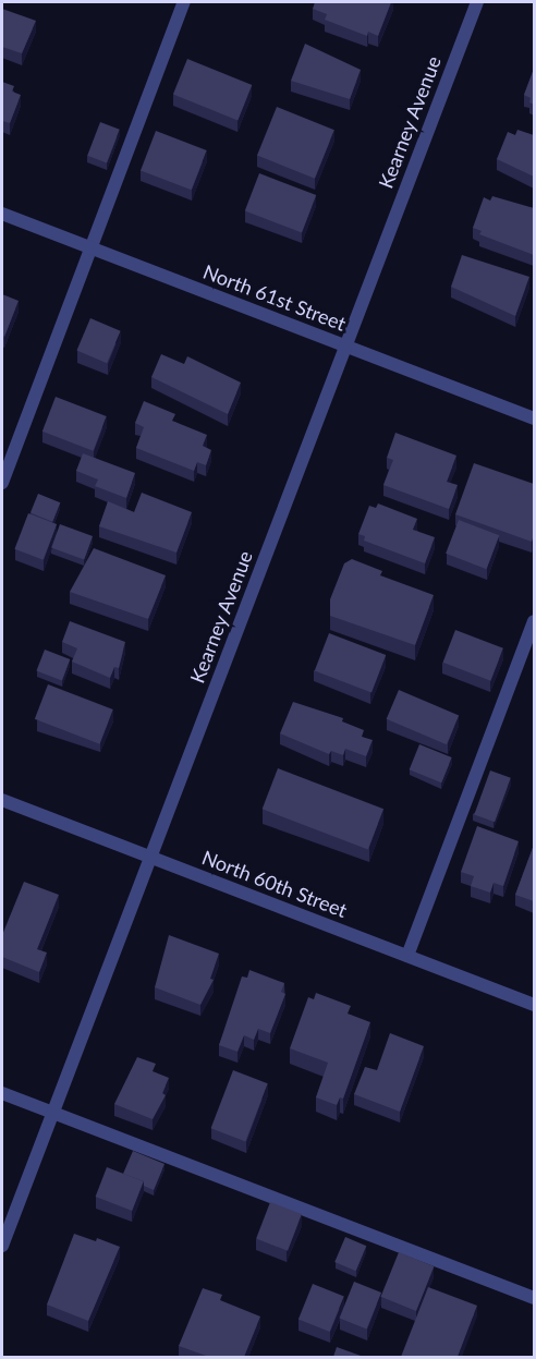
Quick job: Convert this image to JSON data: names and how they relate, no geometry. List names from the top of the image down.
{
  "streets": {
    "street": ["Kearney Avenue", "North 61st Street", "North 60th Street"]
  },
  "crossings": [
    ["Kearney Avenue", "North 61st Street"],
    ["Kearney Avenue", "North 60th Street"]
  ]
}
